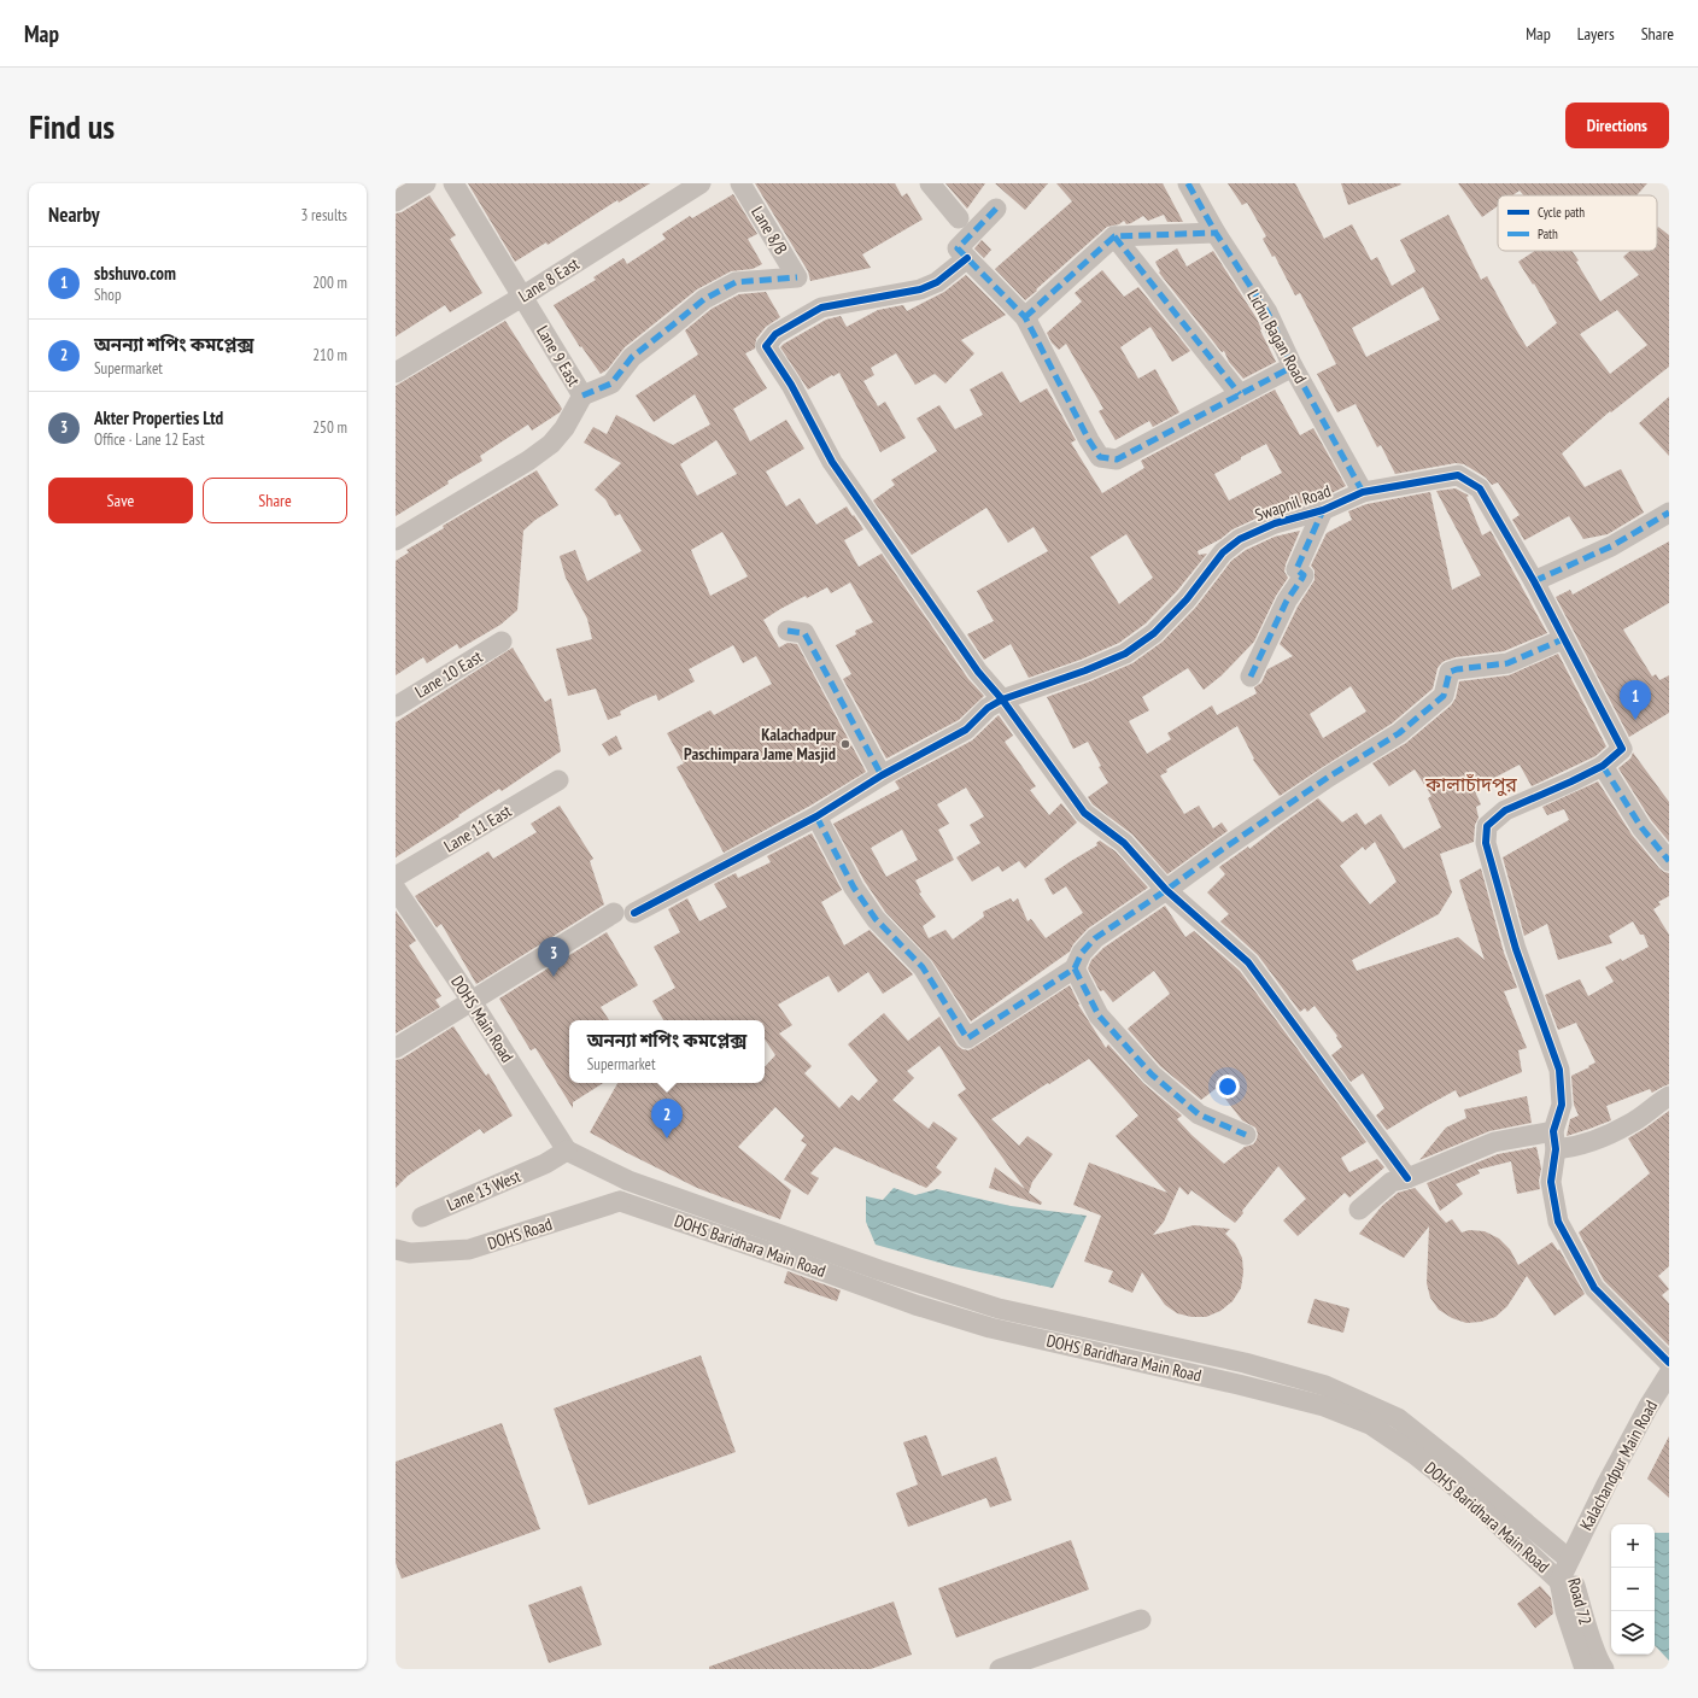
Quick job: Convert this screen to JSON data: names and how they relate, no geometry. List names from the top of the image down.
{
  "streets": {
    "street": [
      "Lane 8/B",
      "Lane 8 East",
      "Lichu Bagan Road",
      "Lane 9 East",
      "Swapnil Road",
      "Lane 10 East",
      "Lane 11 East",
      "DOHS Main Road",
      "Lane 13 West",
      "DOHS Road",
      "DOHS Baridhara Main Road",
      "Kalachandpur Main Road",
      "Road 72"
    ]
  },
  "crossings": [
    ["Lane 8/B", "Lane 9 East"],
    ["Lane 8 East", "Lane 9 East"],
    ["Lichu Bagan Road", "Swapnil Road"],
    ["DOHS Main Road", "Lane 13 West"],
    ["DOHS Main Road", "DOHS Baridhara Main Road"],
    ["Lane 13 West", "DOHS Baridhara Main Road"],
    ["DOHS Road", "DOHS Baridhara Main Road"],
    ["DOHS Baridhara Main Road", "Kalachandpur Main Road"],
    ["DOHS Baridhara Main Road", "Road 72"],
    ["Kalachandpur Main Road", "Road 72"]
  ],
  "districts": ["কালাচাঁদপুর"],
  "places": ["Kalachadpur Paschimpara Jame Masjid"],
  "legend": ["Cycle path", "Path"],
  "page": {
    "header": "Map",
    "nav": ["Map", "Layers", "Share"],
    "buttons": [
      "Directions",
      ["Save", "Share"]
    ],
    "title": "Find us",
    "heading": ["Nearby", "3 results"],
    "list": [
      {
        "mark": "1",
        "name": "sbshuvo.com",
        "note": "Shop",
        "value": "200 m"
      },
      {
        "mark": "2",
        "name": "অনন্যা শপিং কমপ্লেক্স",
        "note": "Supermarket",
        "value": "210 m"
      },
      {
        "mark": "3",
        "name": "Akter Properties Ltd",
        "note": "Office · Lane 12 East",
        "value": "250 m"
      }
    ],
    "pins": ["1", "3", "2"],
    "popup": ["অনন্যা শপিং কমপ্লেক্স", "Supermarket"],
    "map_buttons": ["+", "−"]
  }
}
